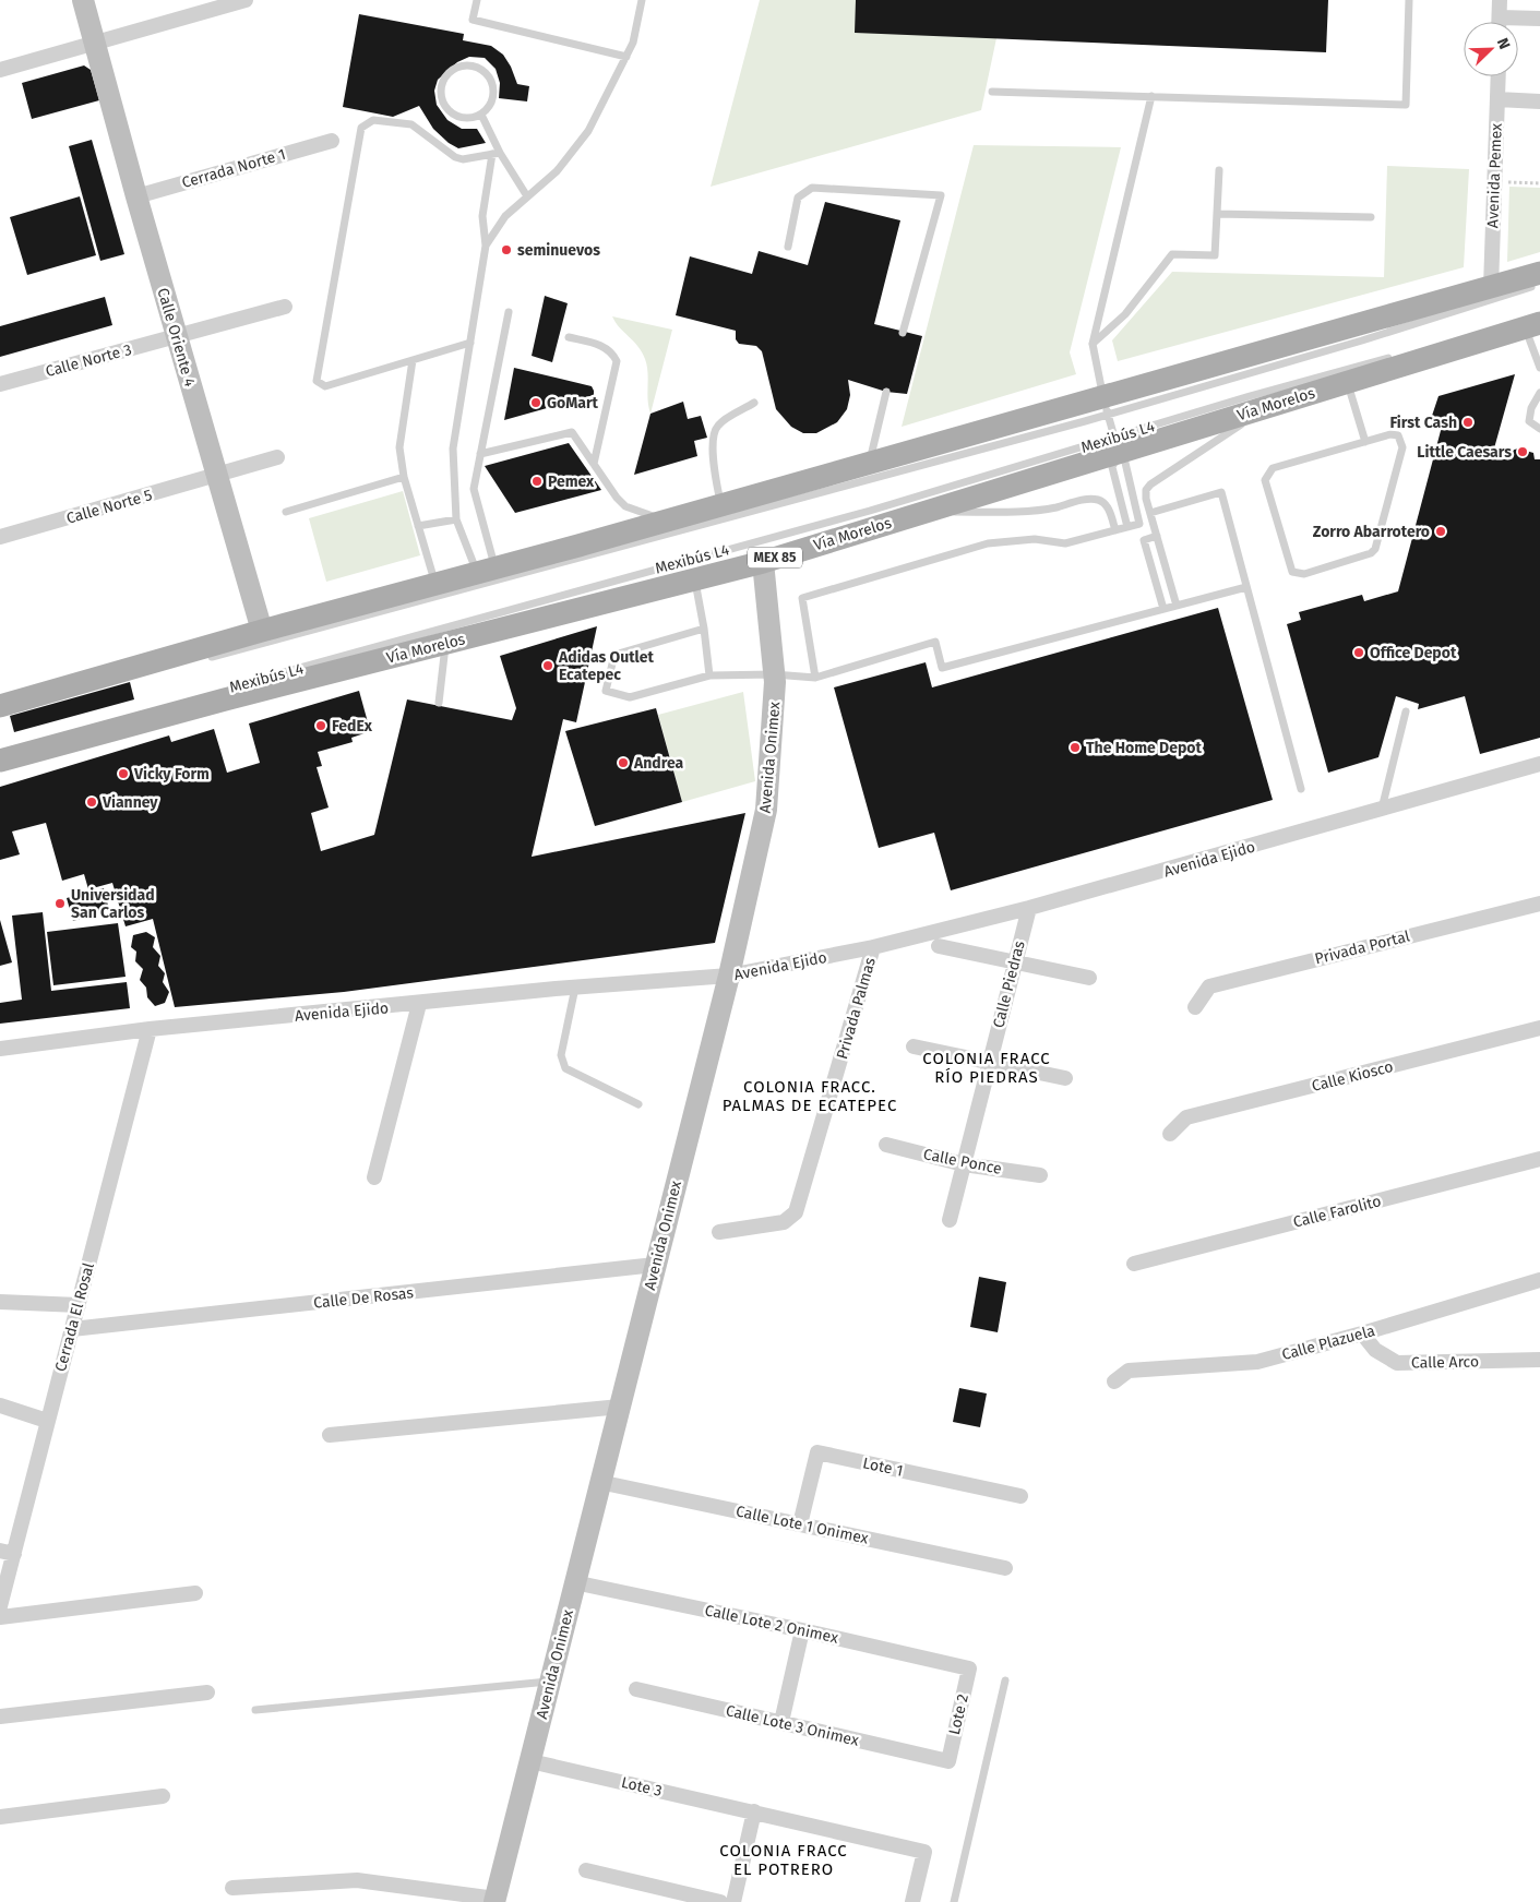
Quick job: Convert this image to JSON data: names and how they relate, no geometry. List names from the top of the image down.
{
  "streets": {
    "main road": ["Vía Morelos", "MEX 85"],
    "street": [
      "Cerrada Norte 1",
      "Avenida Pemex",
      "Calle Oriente 4",
      "Calle Norte 3",
      "Calle Norte 5",
      "Avenida Onimex",
      "Avenida Ejido",
      "Privada Portal",
      "Calle Piedras",
      "Privada Palmas",
      "Calle Kiosco",
      "Calle Ponce",
      "Calle Farolito",
      "Calle De Rosas",
      "Cerrada El Rosal",
      "Calle Plazuela",
      "Calle Arco",
      "Lote 1",
      "Calle Lote 1 Onimex",
      "Calle Lote 2 Onimex",
      "Lote 2",
      "Calle Lote 3 Onimex",
      "Lote 3"
    ],
    "lane": ["Mexibús L4"]
  },
  "crossings": [
    ["Cerrada Norte 1", "Calle Oriente 4"],
    ["Calle Oriente 4", "Calle Norte 3"],
    ["Calle Oriente 4", "Calle Norte 5"],
    ["Vía Morelos", "Mexibús L4"],
    ["Vía Morelos", "Avenida Onimex"],
    ["Avenida Onimex", "Avenida Ejido"],
    ["Avenida Onimex", "Calle De Rosas"],
    ["Avenida Onimex", "Calle Lote 1 Onimex"],
    ["Avenida Onimex", "Calle Lote 2 Onimex"],
    ["Avenida Onimex", "Lote 3"],
    ["Avenida Ejido", "Calle Piedras"],
    ["Avenida Ejido", "Privada Palmas"],
    ["Avenida Ejido", "Cerrada El Rosal"],
    ["Calle Piedras", "Calle Ponce"],
    ["Calle De Rosas", "Cerrada El Rosal"],
    ["Calle Plazuela", "Calle Arco"],
    ["Lote 1", "Calle Lote 1 Onimex"],
    ["Calle Lote 2 Onimex", "Lote 2"],
    ["Lote 2", "Calle Lote 3 Onimex"]
  ],
  "districts": ["COLONIA FRACC RÍO PIEDRAS", "COLONIA FRACC. PALMAS DE ECATEPEC", "COLONIA FRACC EL POTRERO"],
  "places": [
    "seminuevos",
    "GoMart",
    "First Cash",
    "Little Caesars",
    "Pemex",
    "Zorro Abarrotero",
    "Office Depot",
    "Adidas Outlet Ecatepec",
    "FedEx",
    "The Home Depot",
    "Andrea",
    "Vicky Form",
    "Vianney",
    "Universidad San Carlos"
  ],
  "north": "top right"
}
